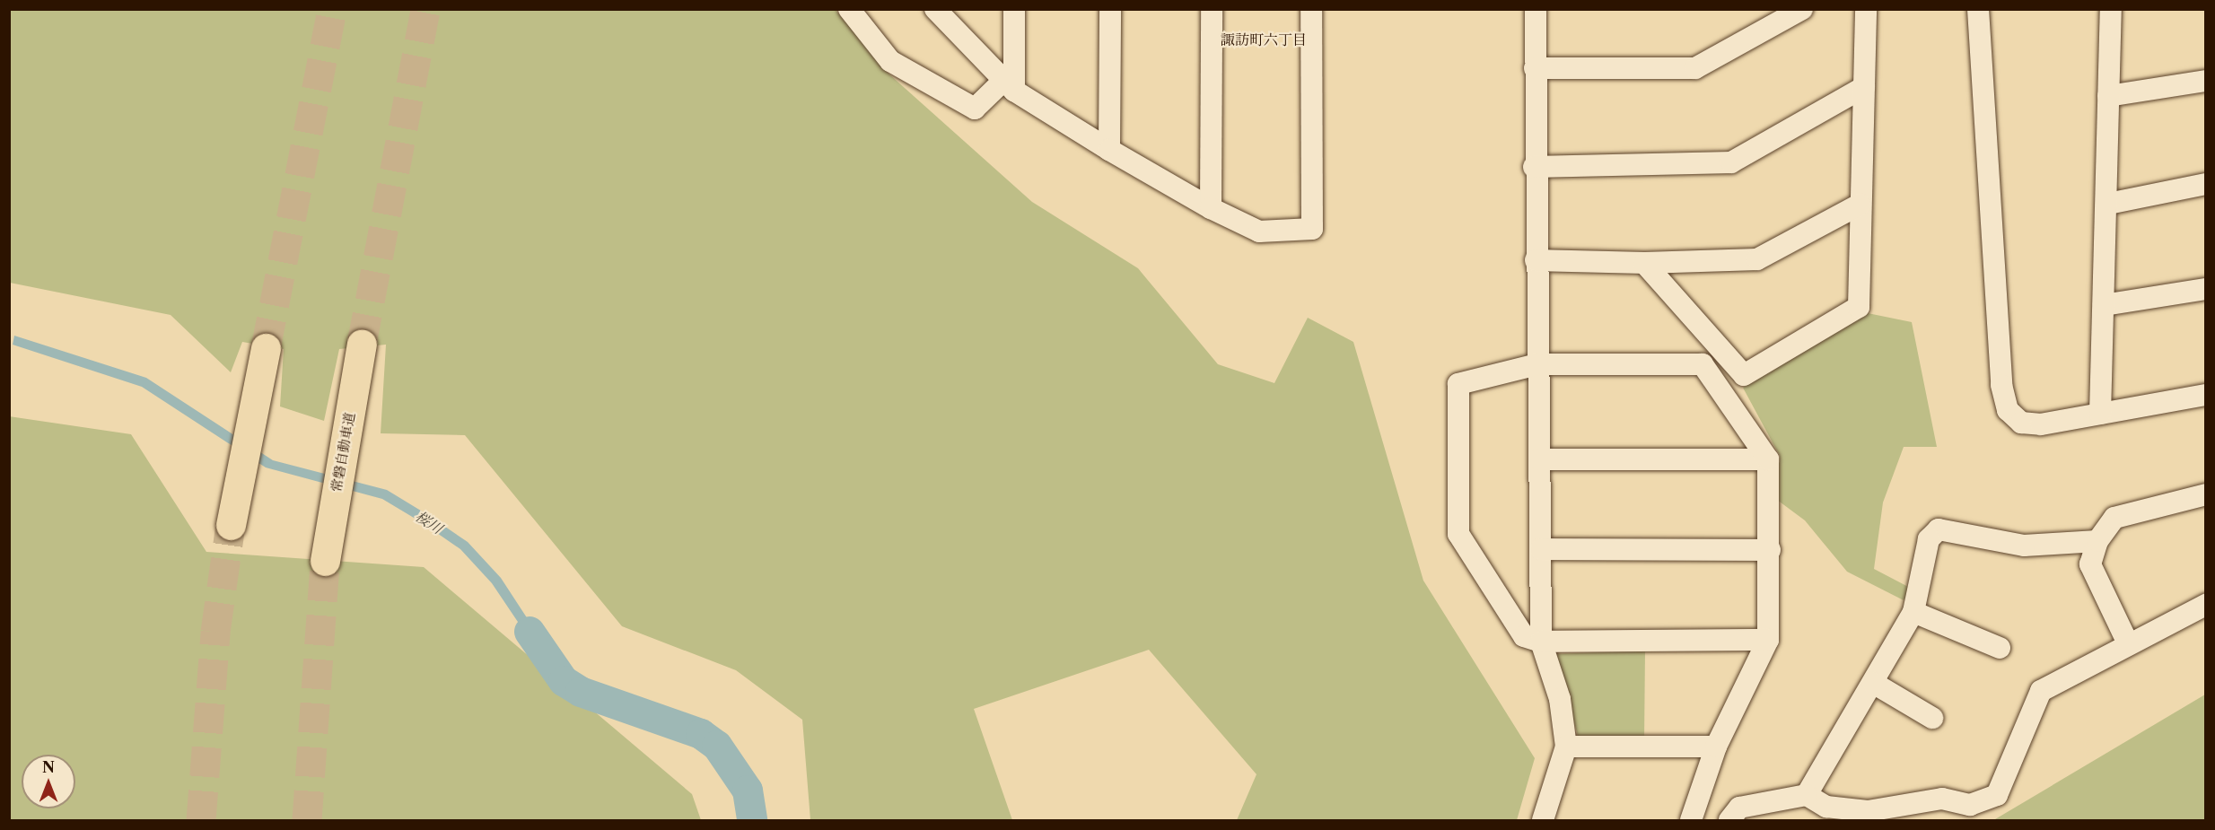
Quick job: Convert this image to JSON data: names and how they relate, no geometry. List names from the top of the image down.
{
  "streets": {
    "highway": ["常磐自動車道"]
  },
  "districts": ["諏訪町六丁目"],
  "water": ["桜川"],
  "north": "top"
}
